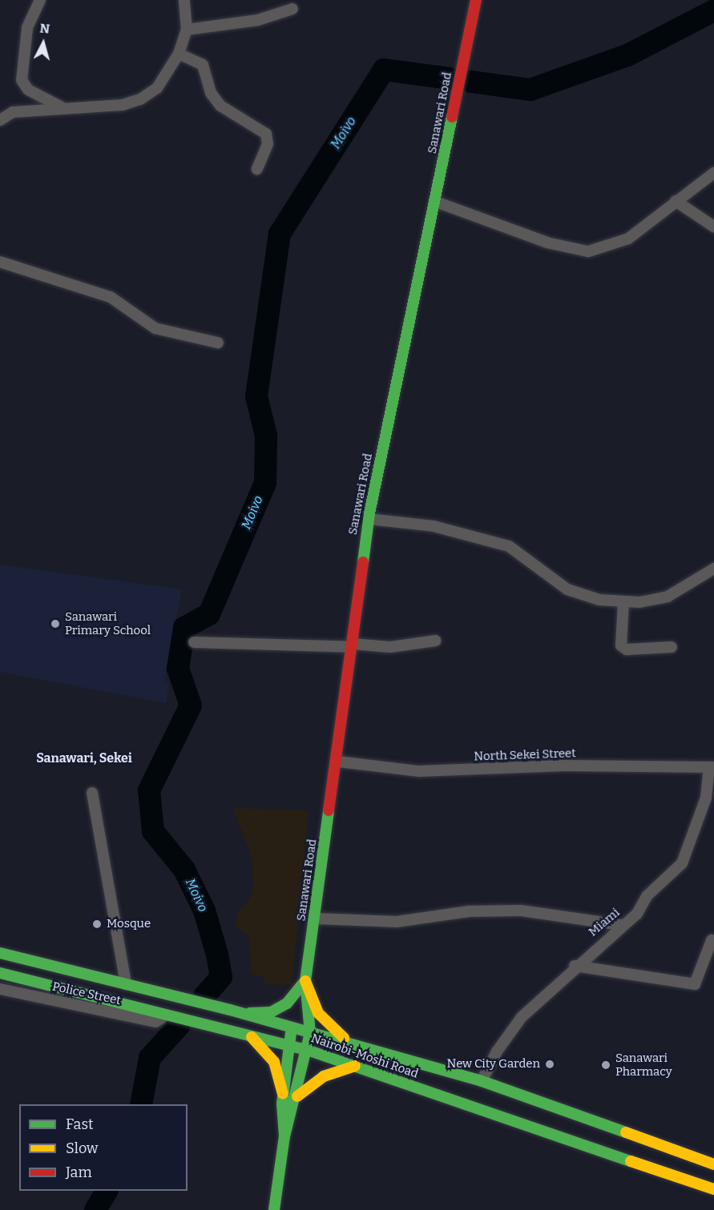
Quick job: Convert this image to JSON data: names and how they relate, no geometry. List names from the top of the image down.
{
  "streets": {
    "main road": ["Sanawari Road", "Nairobi-Moshi Road"],
    "street": ["North Sekei Street", "Miami", "Police Street"]
  },
  "crossings": [
    ["Sanawari Road", "North Sekei Street"],
    ["Sanawari Road", "Nairobi-Moshi Road"],
    ["North Sekei Street", "Miami"],
    ["Miami", "Nairobi-Moshi Road"],
    ["Police Street", "Nairobi-Moshi Road"]
  ],
  "districts": ["Sanawari, Sekei"],
  "water": ["Moivo"],
  "places": [
    "Sanawari Primary School",
    "Mosque",
    "New City Garden",
    "Sanawari Pharmacy"
  ],
  "legend": ["Fast", "Slow", "Jam"],
  "north": "top"
}
